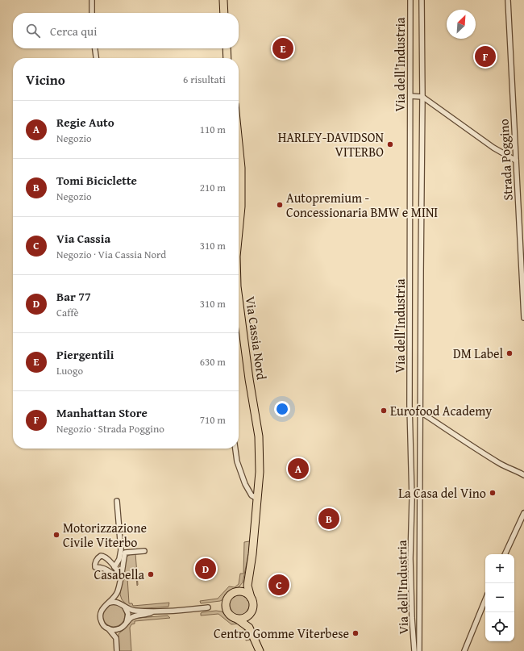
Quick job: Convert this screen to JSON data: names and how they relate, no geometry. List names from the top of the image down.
{
  "streets": {
    "main road": ["Via Cassia Nord"],
    "street": ["Via dell'Industria", "Strada Poggino"]
  },
  "places": [
    "HARLEY-DAVIDSON VITERBO",
    "Autopremium - Concessionaria BMW e MINI",
    "DM Label",
    "Eurofood Academy",
    "La Casa del Vino",
    "Motorizzazione Civile Viterbo",
    "Casabella",
    "Centro Gomme Viterbese"
  ],
  "north": "top right",
  "page": {
    "search": "Cerca qui",
    "pins": [
      "E",
      "F",
      "A",
      "B",
      "D",
      "C"
    ],
    "heading": ["Vicino", "6 risultati"],
    "list": [
      {
        "mark": "A",
        "name": "Regie Auto",
        "note": "Negozio",
        "value": "110 m"
      },
      {
        "mark": "B",
        "name": "Tomi Biciclette",
        "note": "Negozio",
        "value": "210 m"
      },
      {
        "mark": "C",
        "name": "Via Cassia",
        "note": "Negozio · Via Cassia Nord",
        "value": "310 m"
      },
      {
        "mark": "D",
        "name": "Bar 77",
        "note": "Caffè",
        "value": "310 m"
      },
      {
        "mark": "E",
        "name": "Piergentili",
        "note": "Luogo",
        "value": "630 m"
      },
      {
        "mark": "F",
        "name": "Manhattan Store",
        "note": "Negozio · Strada Poggino",
        "value": "710 m"
      }
    ],
    "map_buttons": ["+", "−"]
  }
}
